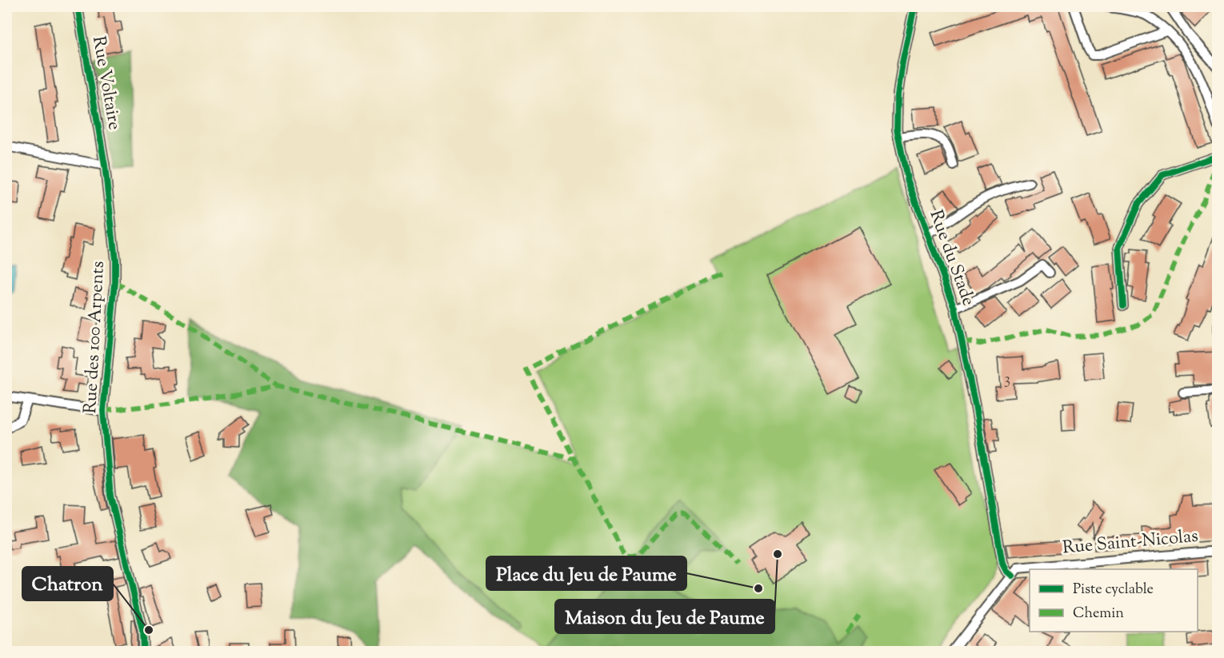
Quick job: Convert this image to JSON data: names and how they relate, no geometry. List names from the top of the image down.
{
  "streets": {
    "street": [
      "Rue Voltaire",
      "Rue du Stade",
      "Rue des 100 Arpents",
      "Rue Saint-Nicolas"
    ]
  },
  "crossings": [
    ["Rue Voltaire", "Rue des 100 Arpents"],
    ["Rue du Stade", "Rue Saint-Nicolas"]
  ],
  "places": ["Maison du Jeu de Paume", "Place du Jeu de Paume", "Chatron"],
  "house_numbers": ["3"],
  "legend": ["Piste cyclable", "Chemin"]
}
